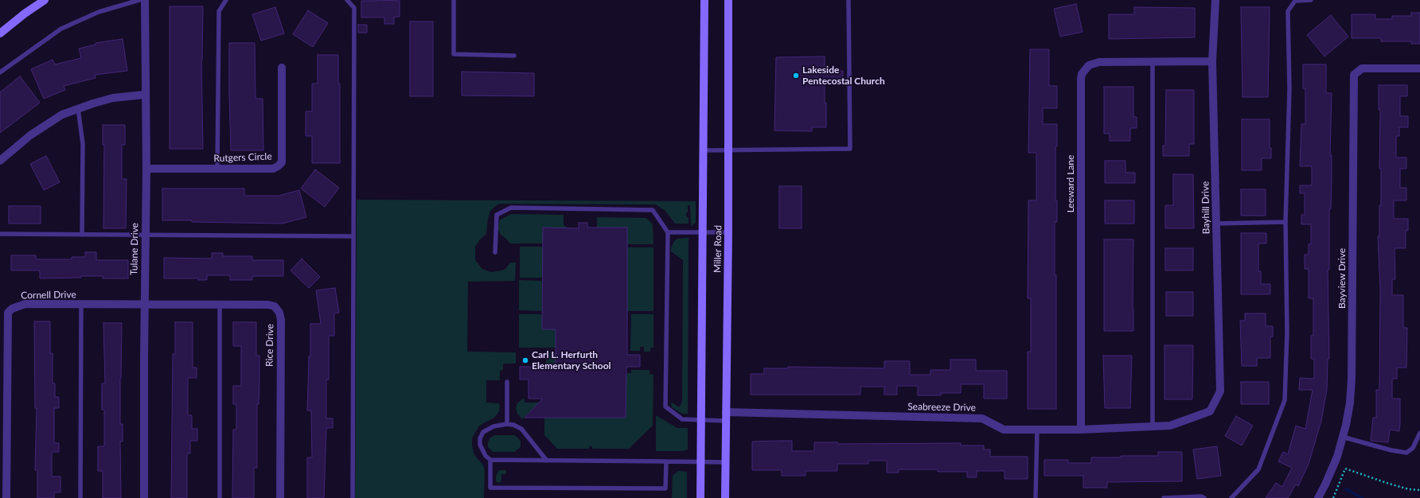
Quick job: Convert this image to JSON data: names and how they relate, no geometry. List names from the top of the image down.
{
  "streets": {
    "main road": ["Miller Road"],
    "street": [
      "Rutgers Circle",
      "Leeward Lane",
      "Bayhill Drive",
      "Tulane Drive",
      "Bayview Drive",
      "Cornell Drive",
      "Rice Drive",
      "Seabreeze Drive"
    ]
  },
  "crossings": [
    ["Rutgers Circle", "Tulane Drive"],
    ["Leeward Lane", "Bayhill Drive"],
    ["Leeward Lane", "Seabreeze Drive"],
    ["Bayhill Drive", "Seabreeze Drive"],
    ["Tulane Drive", "Cornell Drive"],
    ["Tulane Drive", "Rice Drive"],
    ["Miller Road", "Seabreeze Drive"],
    ["Cornell Drive", "Rice Drive"]
  ],
  "places": ["Lakeside Pentecostal Church", "Carl L. Herfurth Elementary School"]
}
